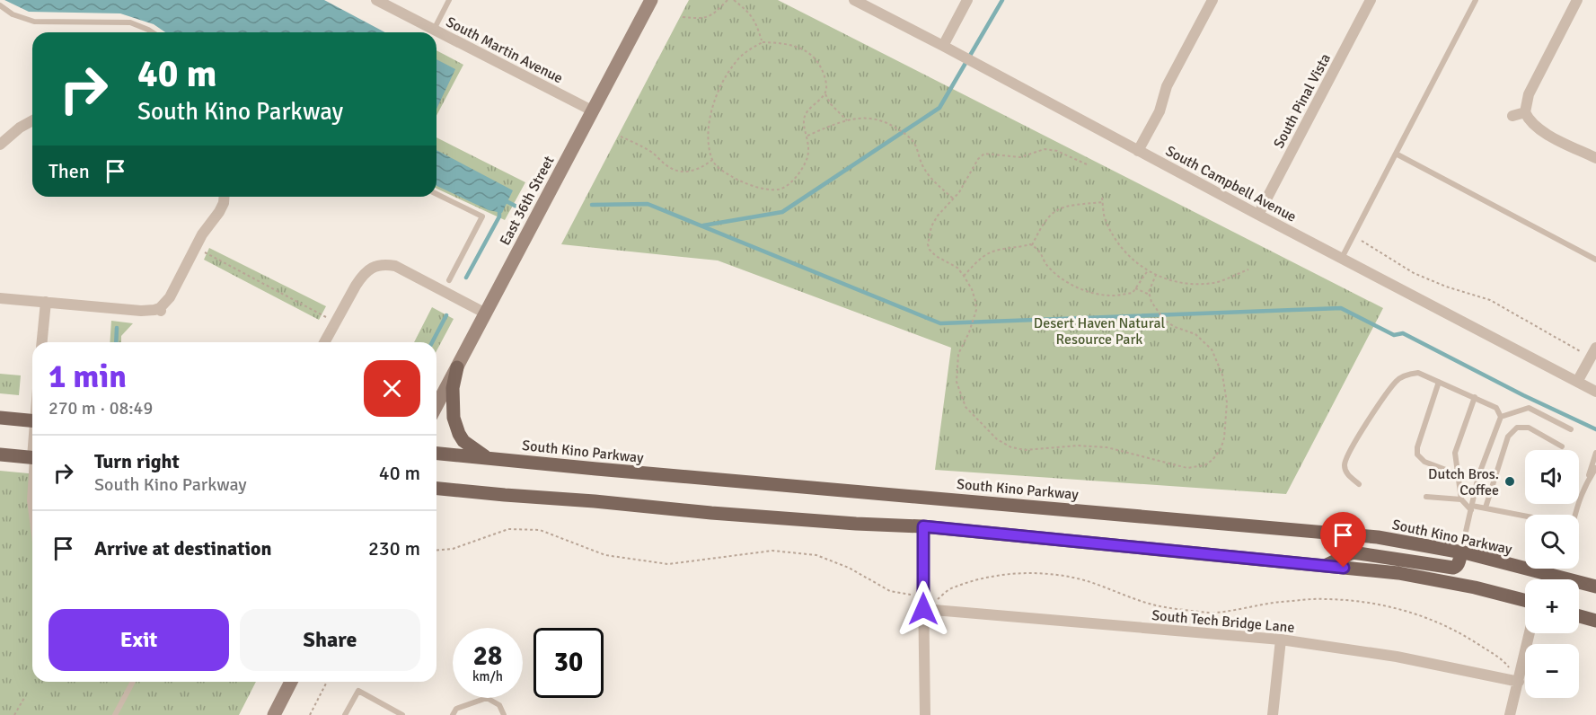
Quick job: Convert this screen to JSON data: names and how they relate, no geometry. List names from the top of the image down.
{
  "streets": {
    "main road": ["East 36th Street", "South Kino Parkway"],
    "street": [
      "South Martin Avenue",
      "South Pinal Vista",
      "South Campbell Avenue",
      "South Tech Bridge Lane"
    ]
  },
  "crossings": [
    ["South Martin Avenue", "East 36th Street"],
    ["South Pinal Vista", "South Campbell Avenue"]
  ],
  "parks": ["Desert Haven Natural Resource Park"],
  "places": ["Dutch Bros. Coffee"],
  "page": {
    "turn": ["40 m", "South Kino Parkway"],
    "then": "Then",
    "heading": ["1 min", "270 m · 08:49"],
    "list": [
      {
        "name": "Turn right",
        "note": "South Kino Parkway",
        "value": "40 m"
      },
      {
        "name": "Arrive at destination",
        "value": "230 m"
      }
    ],
    "map_buttons": ["+", "−"],
    "buttons": ["Exit", "Share"],
    "speed": "28 km/h",
    "limit": "30"
  }
}
